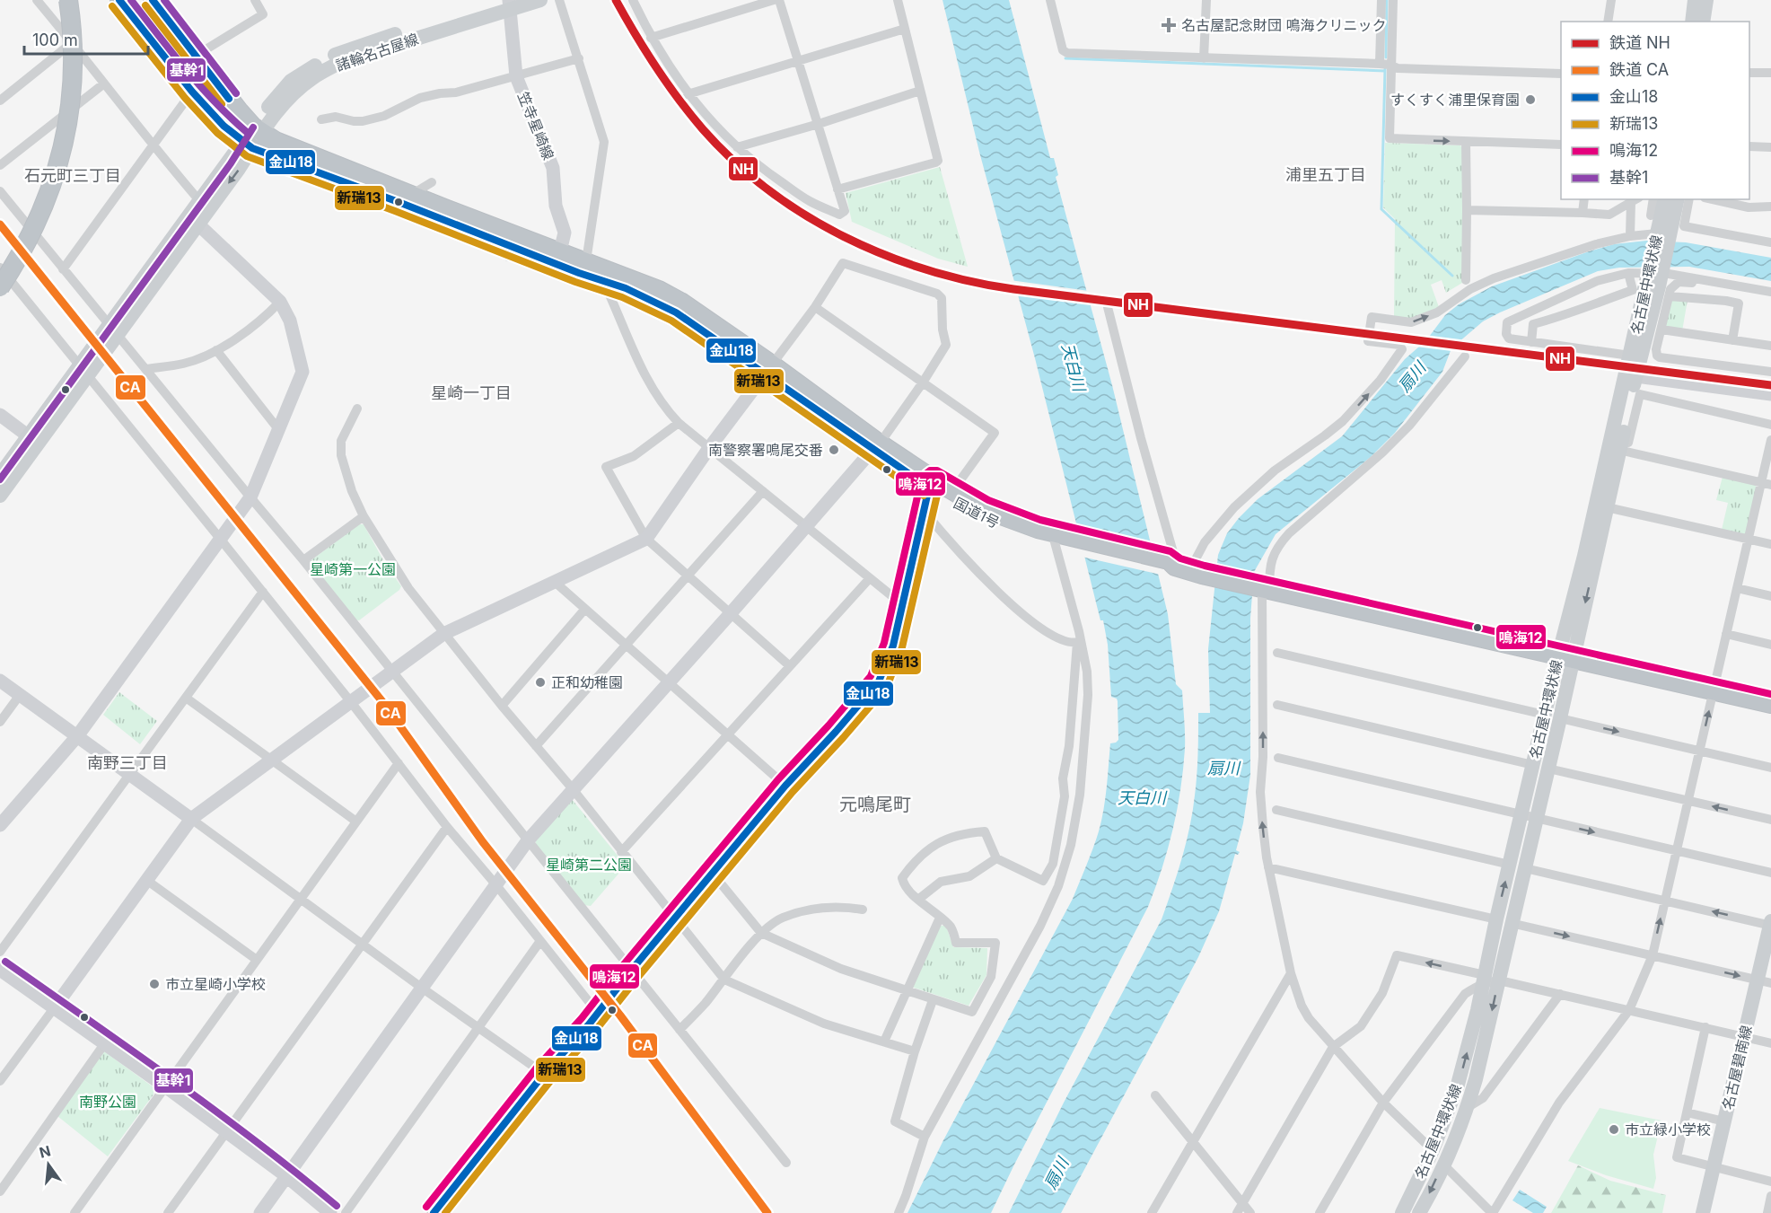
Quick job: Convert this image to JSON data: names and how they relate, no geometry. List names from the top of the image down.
{
  "streets": {
    "highway": ["国道1号"],
    "main road": ["諸輪名古屋線", "名古屋中環状線", "名古屋碧南線"],
    "street": ["笠寺星崎線"]
  },
  "crossings": [
    ["諸輪名古屋線", "笠寺星崎線"],
    ["諸輪名古屋線", "国道1号"],
    ["笠寺星崎線", "国道1号"],
    ["名古屋中環状線", "国道1号"]
  ],
  "districts": [
    "浦里五丁目",
    "石元町三丁目",
    "星崎一丁目",
    "南野三丁目",
    "元鳴尾町"
  ],
  "water": ["天白川", "扇川"],
  "parks": ["星崎第一公園", "星崎第二公園", "南野公園"],
  "places": {
    "health": ["名古屋記念財団 鳴海クリニック"],
    "other": [
      "すくすく浦里保育園",
      "南警察署鳴尾交番",
      "正和幼稚園",
      "市立星崎小学校",
      "市立緑小学校"
    ]
  },
  "lines": [
    "rail line NH",
    "transit line 金山18",
    "transit line 基幹1",
    "transit line 新瑞13",
    "rail line CA",
    "transit line 鳴海12"
  ],
  "legend": [
    "鉄道 NH",
    "鉄道 CA",
    "金山18",
    "新瑞13",
    "鳴海12",
    "基幹1"
  ],
  "scale_bar": "100 m",
  "north": "top"
}
